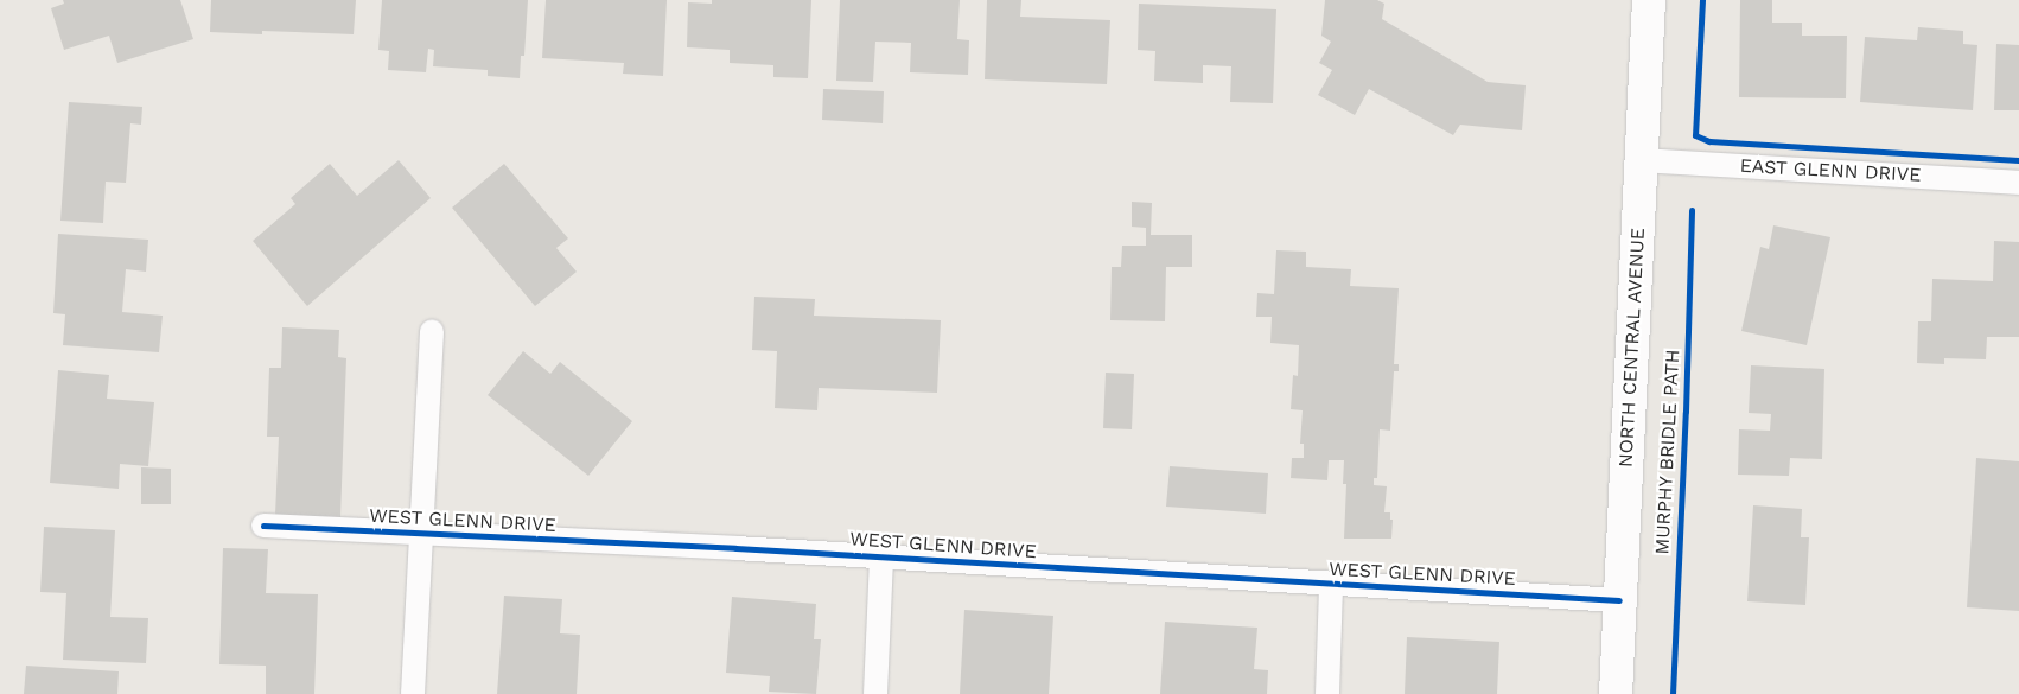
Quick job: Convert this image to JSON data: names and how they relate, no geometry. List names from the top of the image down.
{
  "streets": {
    "main road": ["NORTH CENTRAL AVENUE"],
    "street": ["EAST GLENN DRIVE", "WEST GLENN DRIVE"],
    "cycle path": ["MURPHY BRIDLE PATH"]
  },
  "crossings": [
    ["EAST GLENN DRIVE", "NORTH CENTRAL AVENUE"],
    ["NORTH CENTRAL AVENUE", "WEST GLENN DRIVE"]
  ]
}
